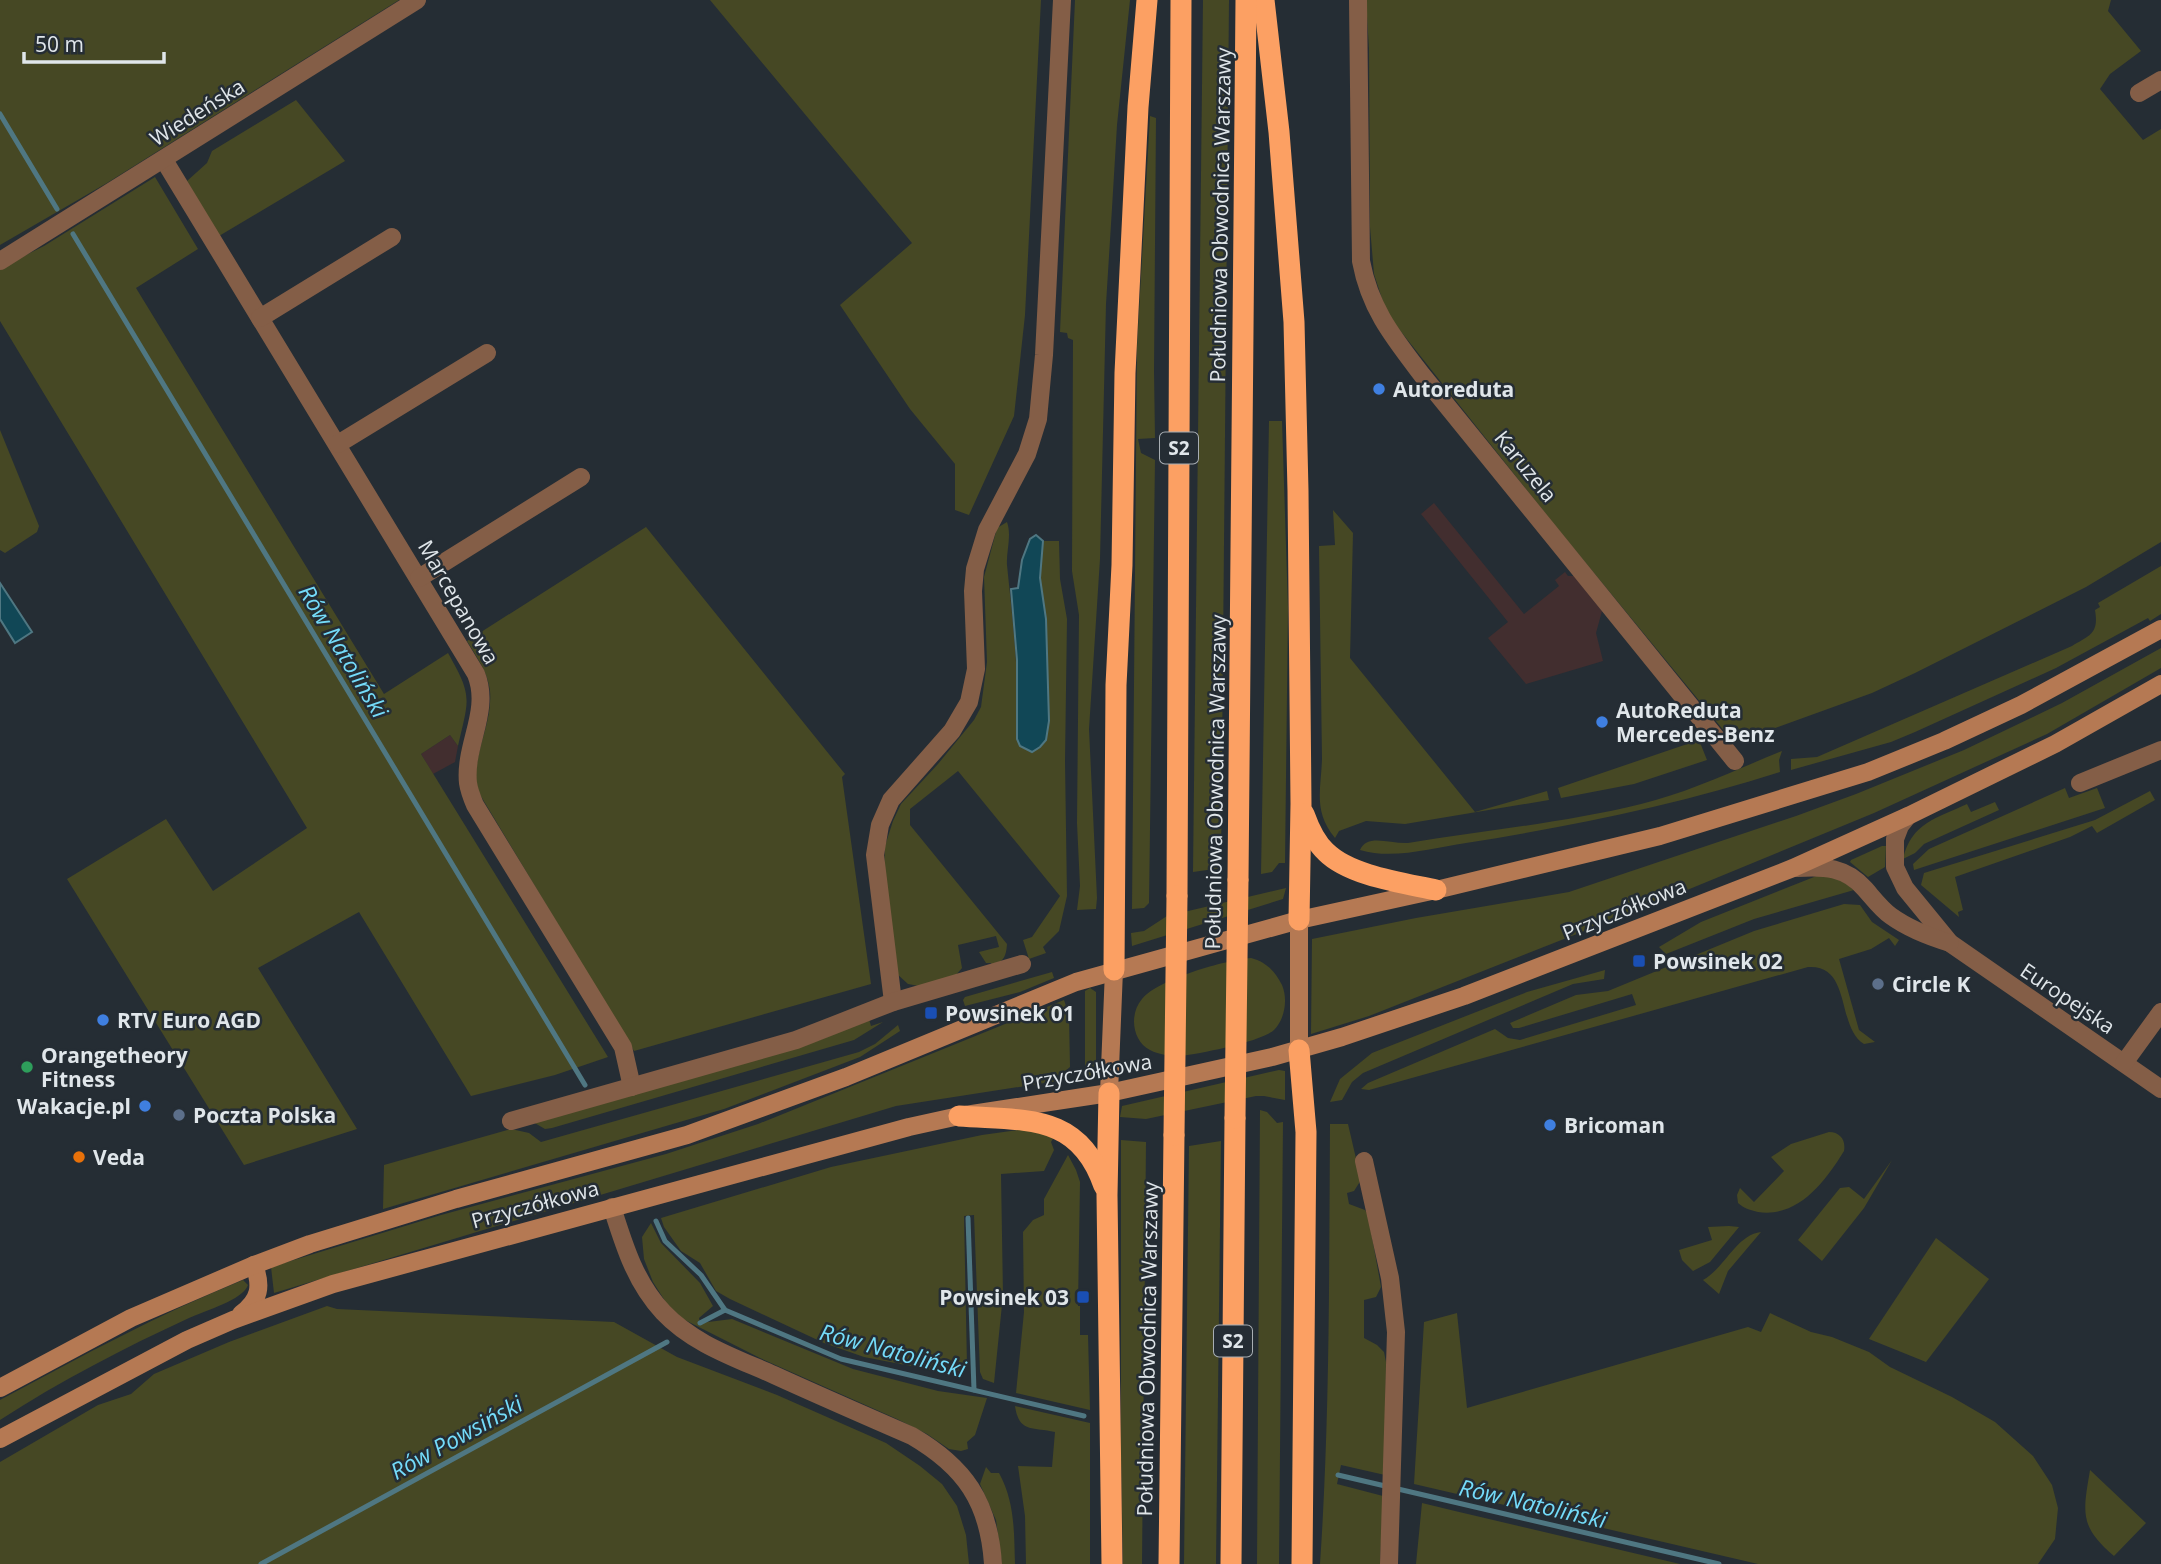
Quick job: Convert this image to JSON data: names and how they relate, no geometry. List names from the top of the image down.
{
  "streets": {
    "highway": ["Południowa Obwodnica Warszawy", "S2"],
    "main road": ["Przyczółkowa"],
    "street": [
      "Wiedeńska",
      "Karuzela",
      "Marcepanowa",
      "Europejska"
    ]
  },
  "crossings": [
    ["Wiedeńska", "Marcepanowa"],
    ["Przyczółkowa", "Europejska"]
  ],
  "water": ["Rów Natoliński", "Rów Powsiński"],
  "places": {
    "other": [
      "Autoreduta",
      "AutoReduta Mercedes-Benz",
      "Circle K",
      "RTV Euro AGD",
      "Orangetheory Fitness",
      "Wakacje.pl",
      "Poczta Polska",
      "Bricoman",
      "Veda"
    ],
    "transit": ["Powsinek 02", "Powsinek 01", "Powsinek 03"]
  },
  "scale_bar": "50 m"
}
